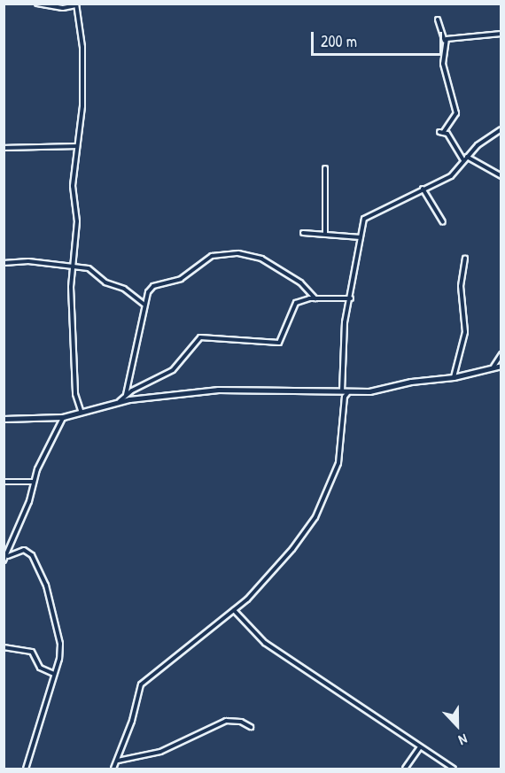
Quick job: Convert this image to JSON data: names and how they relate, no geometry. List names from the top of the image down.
{
  "scale_bar": "200 m",
  "north": "bottom"
}
